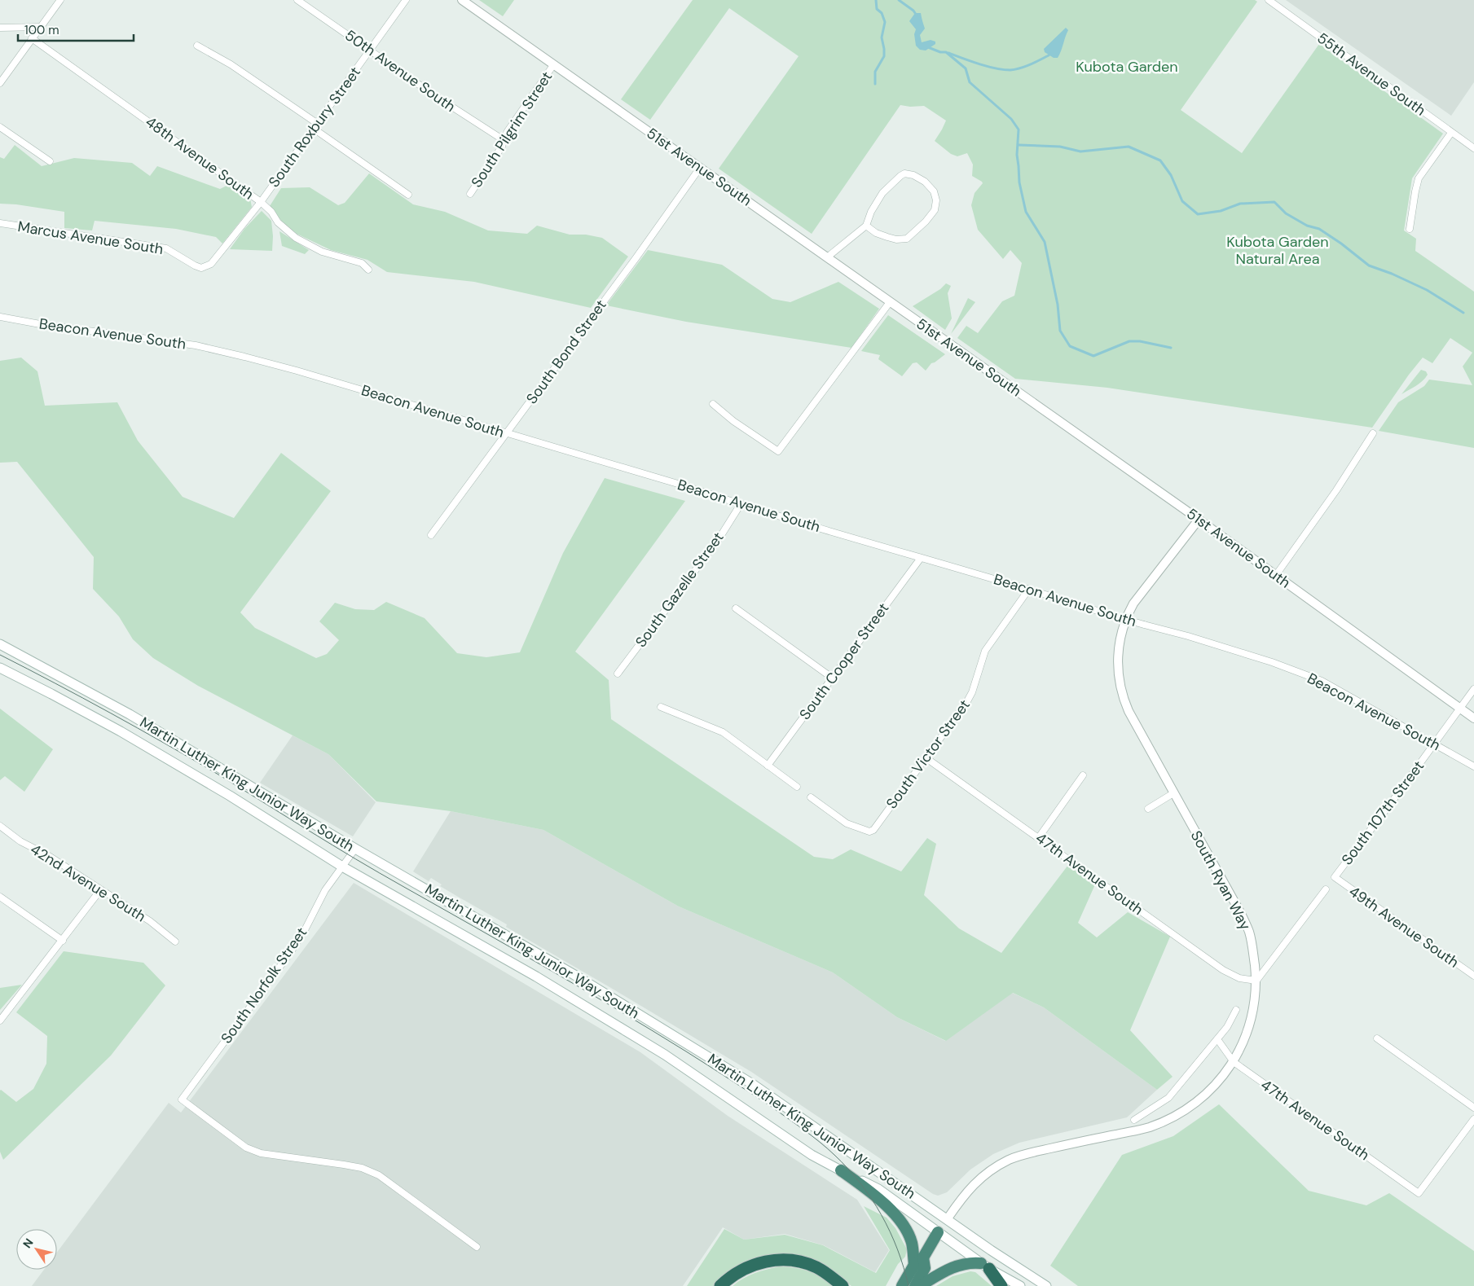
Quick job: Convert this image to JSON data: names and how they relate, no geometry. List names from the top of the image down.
{
  "streets": {
    "main road": ["Martin Luther King Junior Way South"],
    "street": [
      "50th Avenue South",
      "55th Avenue South",
      "South Roxbury Street",
      "South Pilgrim Street",
      "48th Avenue South",
      "51st Avenue South",
      "Marcus Avenue South",
      "Beacon Avenue South",
      "South Bond Street",
      "South Gazelle Street",
      "South Cooper Street",
      "South Victor Street",
      "South 107th Street",
      "47th Avenue South",
      "South Ryan Way",
      "42nd Avenue South",
      "49th Avenue South",
      "South Norfolk Street"
    ]
  },
  "crossings": [
    ["50th Avenue South", "South Roxbury Street"],
    ["50th Avenue South", "South Pilgrim Street"],
    ["South Roxbury Street", "48th Avenue South"],
    ["South Roxbury Street", "Marcus Avenue South"],
    ["South Pilgrim Street", "51st Avenue South"],
    ["51st Avenue South", "South Bond Street"],
    ["51st Avenue South", "South 107th Street"],
    ["51st Avenue South", "South Ryan Way"],
    ["Beacon Avenue South", "South Bond Street"],
    ["Beacon Avenue South", "South Gazelle Street"],
    ["Beacon Avenue South", "South Cooper Street"],
    ["Beacon Avenue South", "South Victor Street"],
    ["Beacon Avenue South", "South 107th Street"],
    ["South Victor Street", "47th Avenue South"],
    ["Martin Luther King Junior Way South", "South Ryan Way"],
    ["Martin Luther King Junior Way South", "South Norfolk Street"],
    ["South 107th Street", "49th Avenue South"],
    ["47th Avenue South", "South Ryan Way"]
  ],
  "parks": ["Kubota Garden", "Kubota Garden Natural Area"],
  "scale_bar": "100 m",
  "north": "top left"
}
